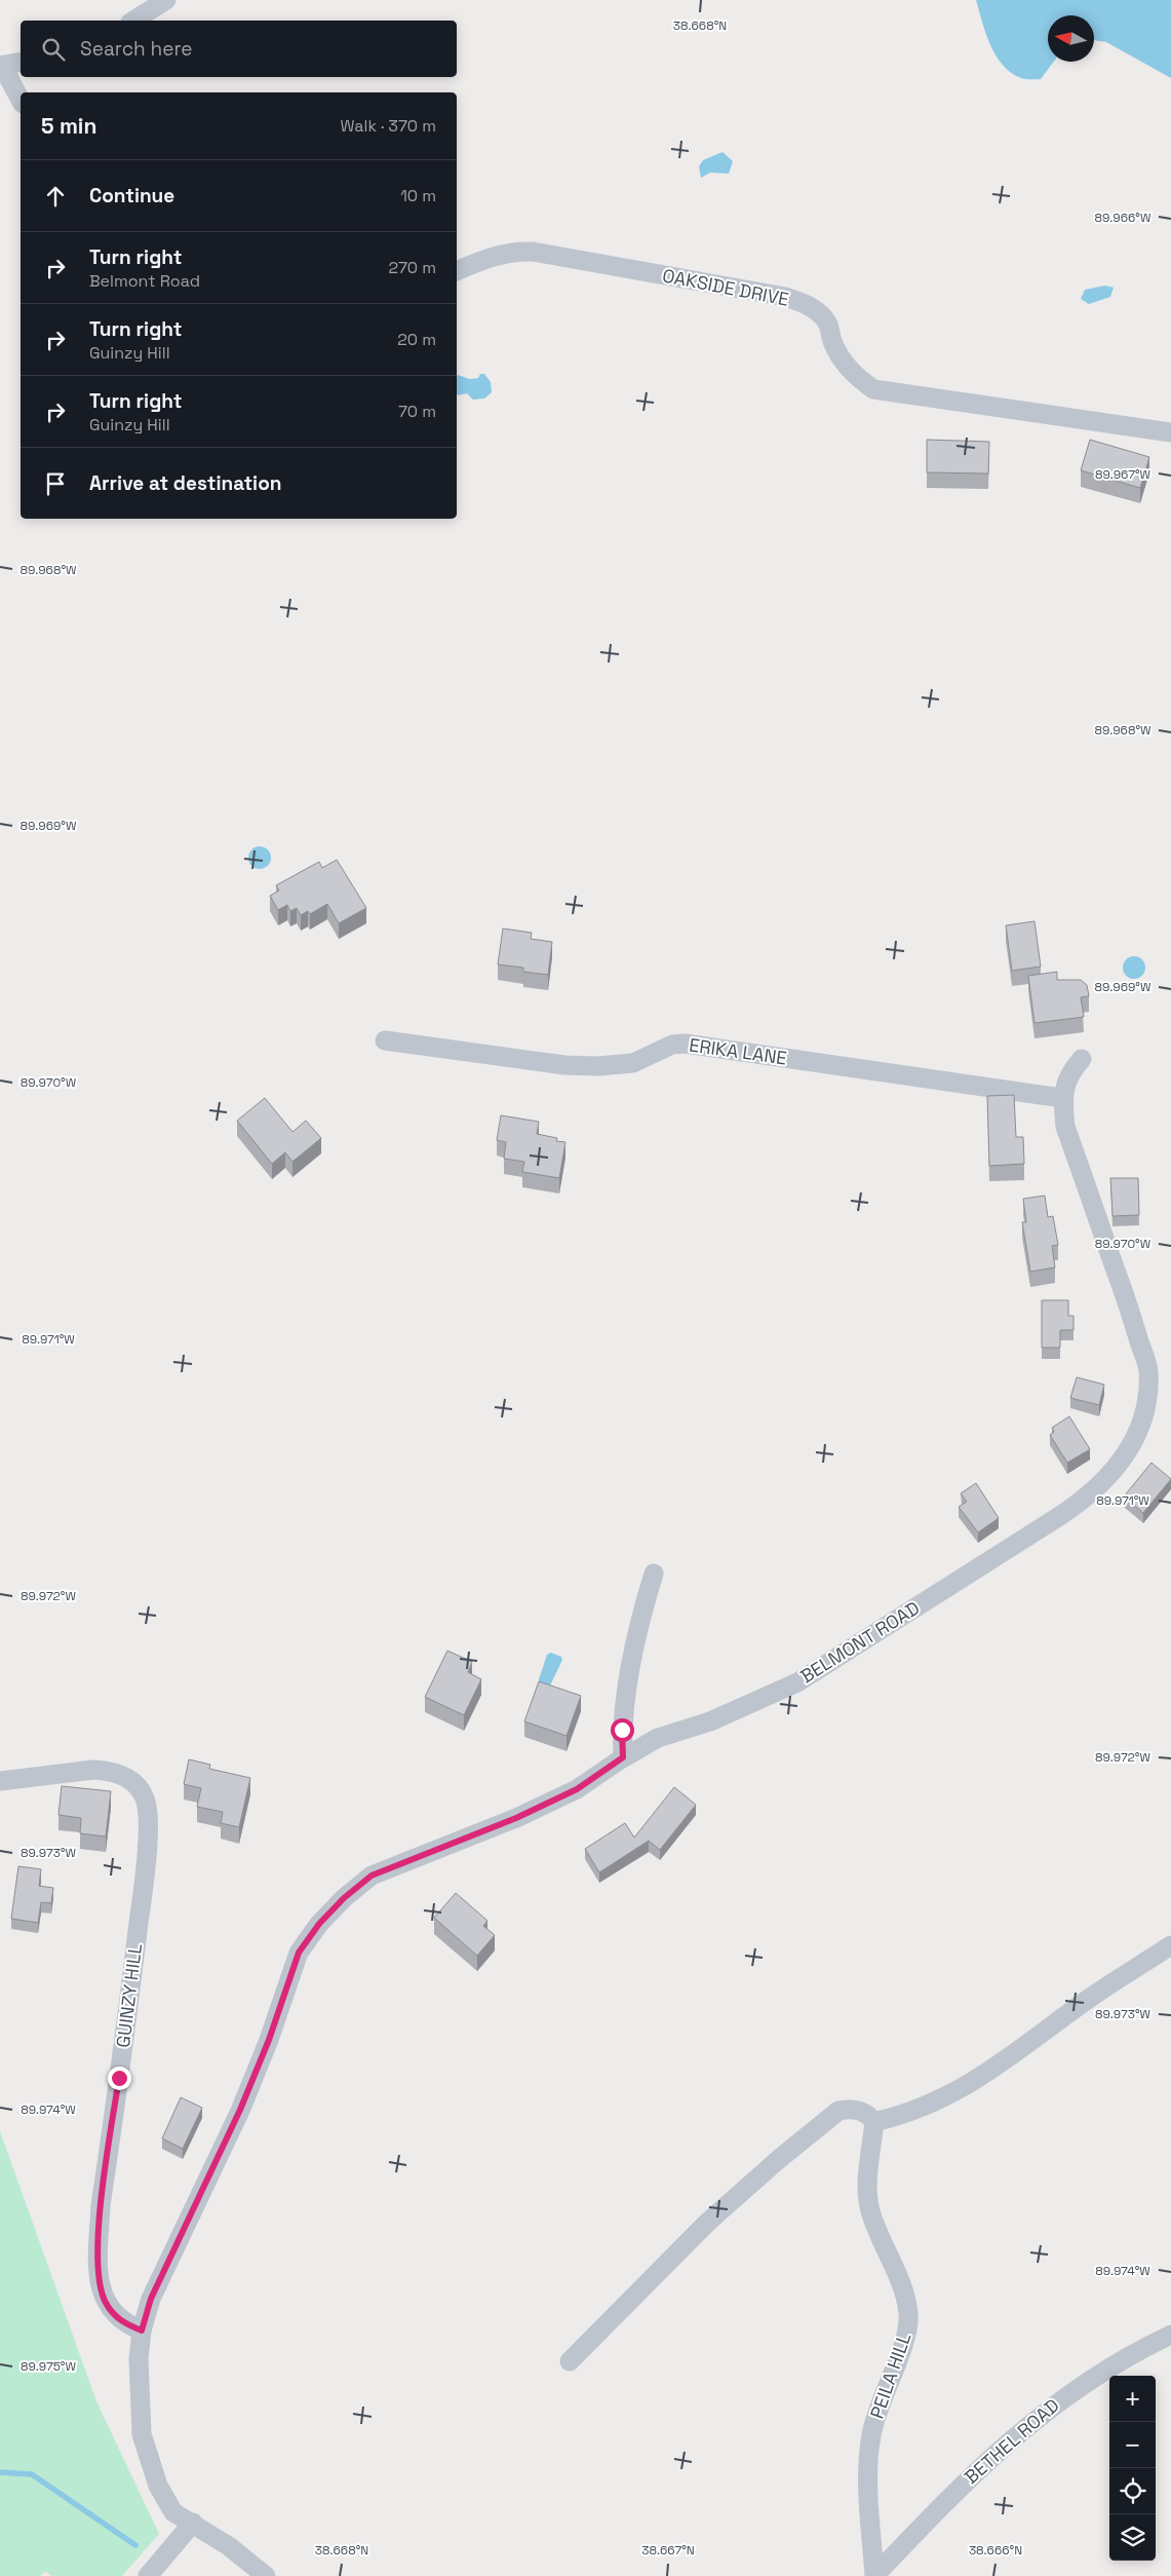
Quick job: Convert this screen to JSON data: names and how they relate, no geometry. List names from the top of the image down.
{
  "streets": {
    "street": [
      "OAKSIDE DRIVE",
      "ERIKA LANE",
      "BELMONT ROAD",
      "GUINZY HILL",
      "PEILA HILL",
      "BETHEL ROAD"
    ]
  },
  "crossings": [
    ["ERIKA LANE", "BELMONT ROAD"],
    ["BELMONT ROAD", "GUINZY HILL"],
    ["PEILA HILL", "BETHEL ROAD"]
  ],
  "north": "left",
  "page": {
    "search": "Search here",
    "heading": ["5 min", "Walk · 370 m"],
    "list": [
      ["Continue", "10 m"],
      ["Turn right", "Belmont Road", "270 m"],
      ["Turn right", "Guinzy Hill", "20 m"],
      ["Turn right", "Guinzy Hill", "70 m"],
      "Arrive at destination"
    ],
    "map_buttons": ["+", "−"]
  },
  "coordinates": [
    "38.668°N",
    "89.966°W",
    "89.967°W",
    "89.968°W",
    "89.969°W",
    "89.970°W",
    "89.971°W",
    "89.972°W",
    "89.973°W",
    "89.974°W",
    "89.975°W",
    "38.667°N",
    "38.666°N"
  ]
}
